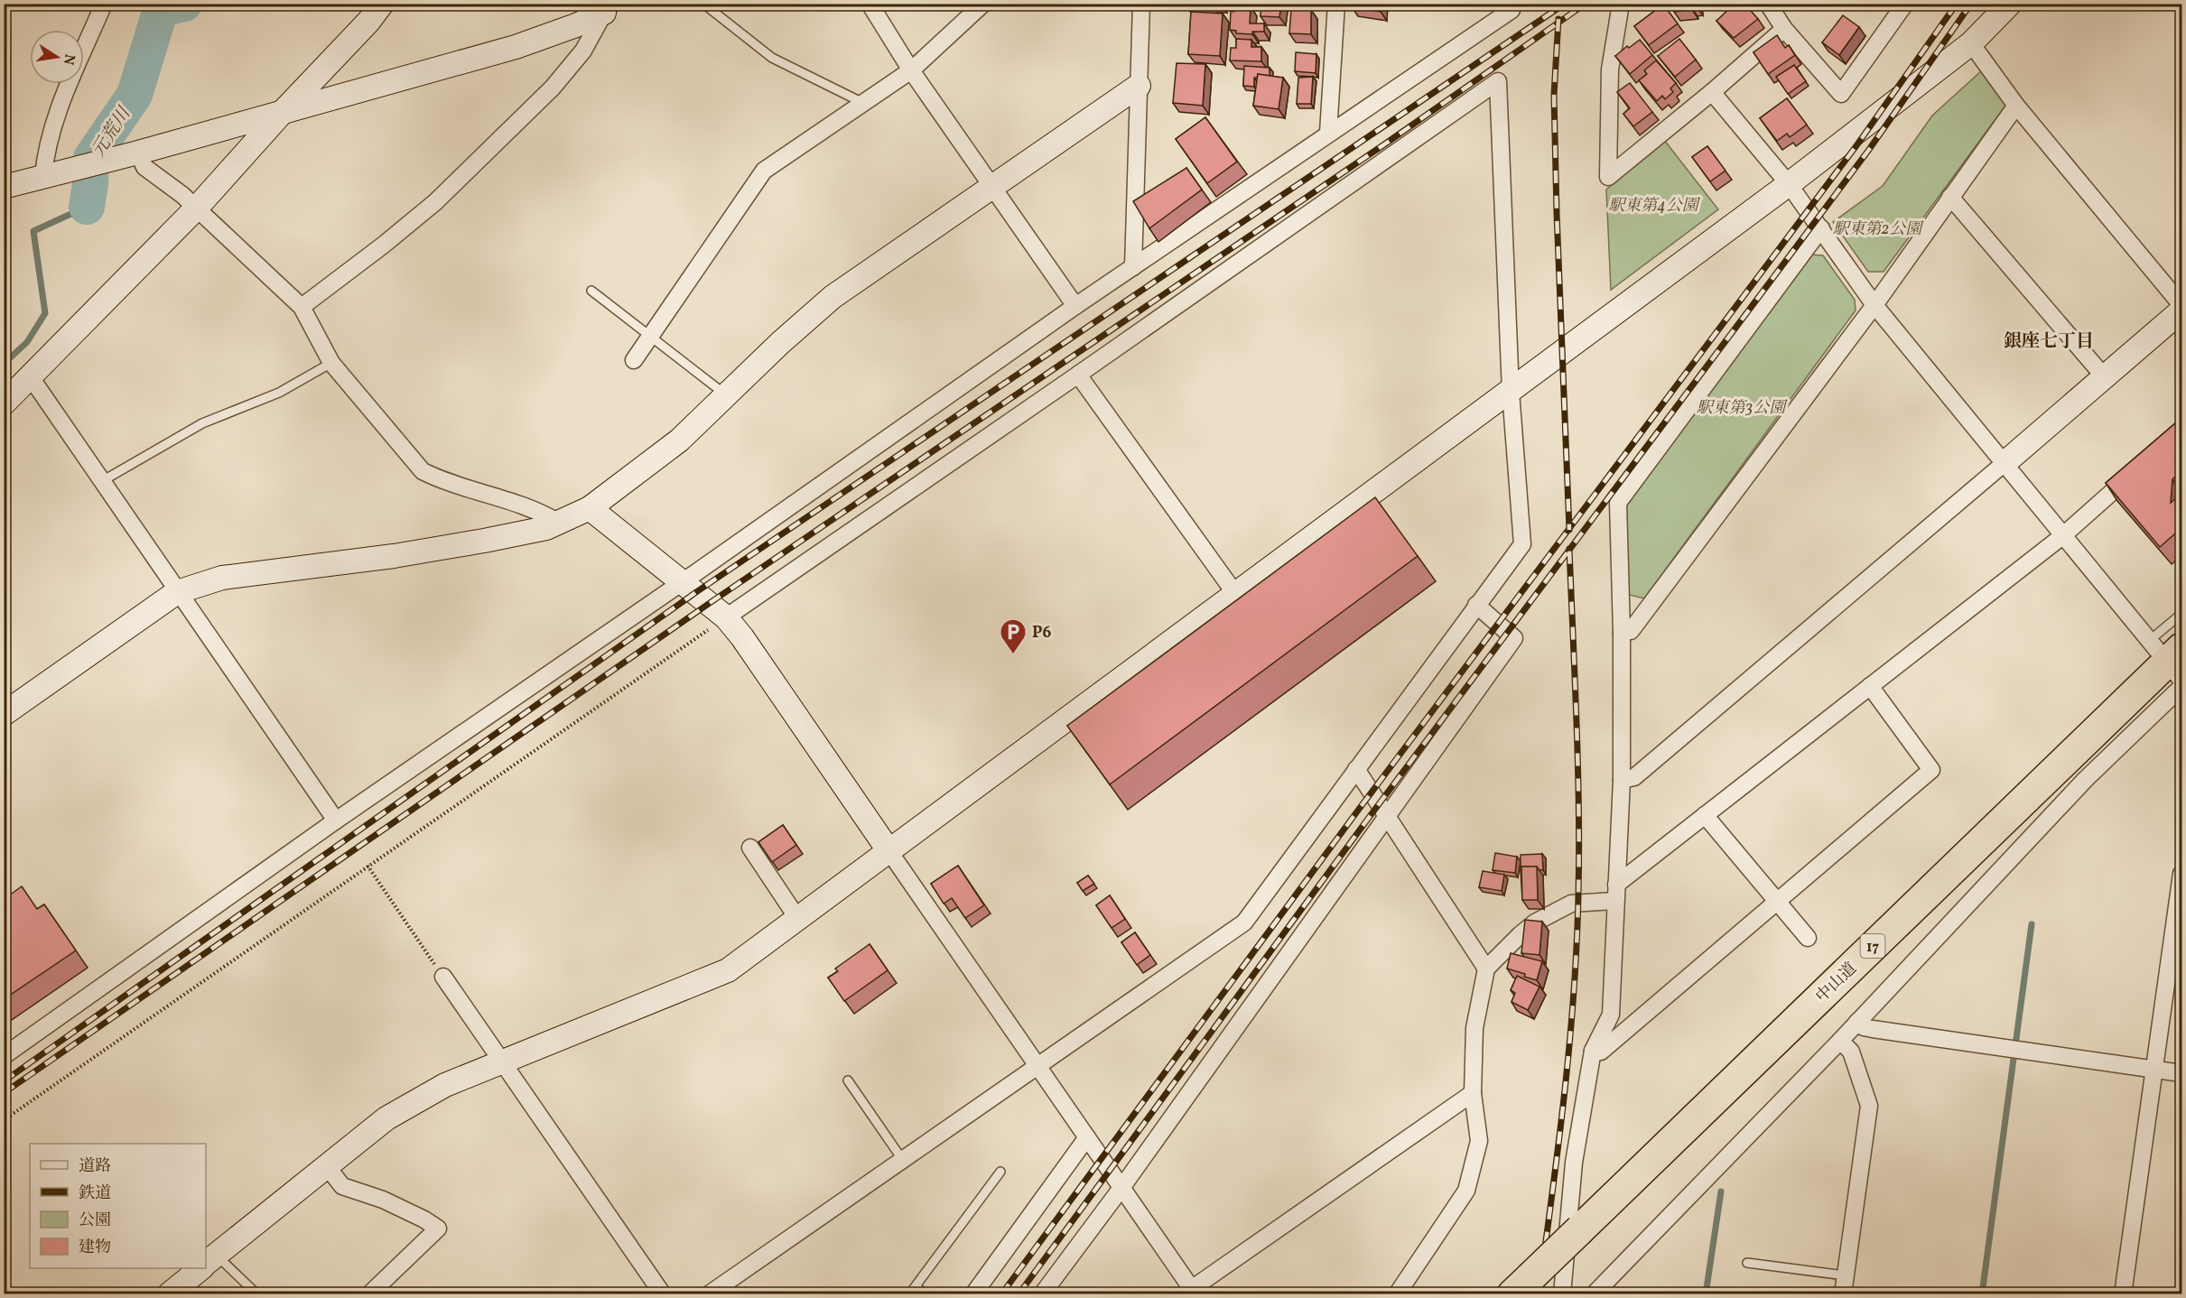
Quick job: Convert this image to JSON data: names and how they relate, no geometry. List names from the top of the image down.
{
  "streets": {
    "highway": ["17", "中山道"]
  },
  "districts": ["銀座七丁目"],
  "water": ["元荒川"],
  "parks": ["駅東第4公園", "駅東第2公園", "駅東第3公園"],
  "places": {
    "parking": ["P6"]
  },
  "legend": [
    "道路",
    "鉄道",
    "公園",
    "建物"
  ],
  "north": "right"
}
